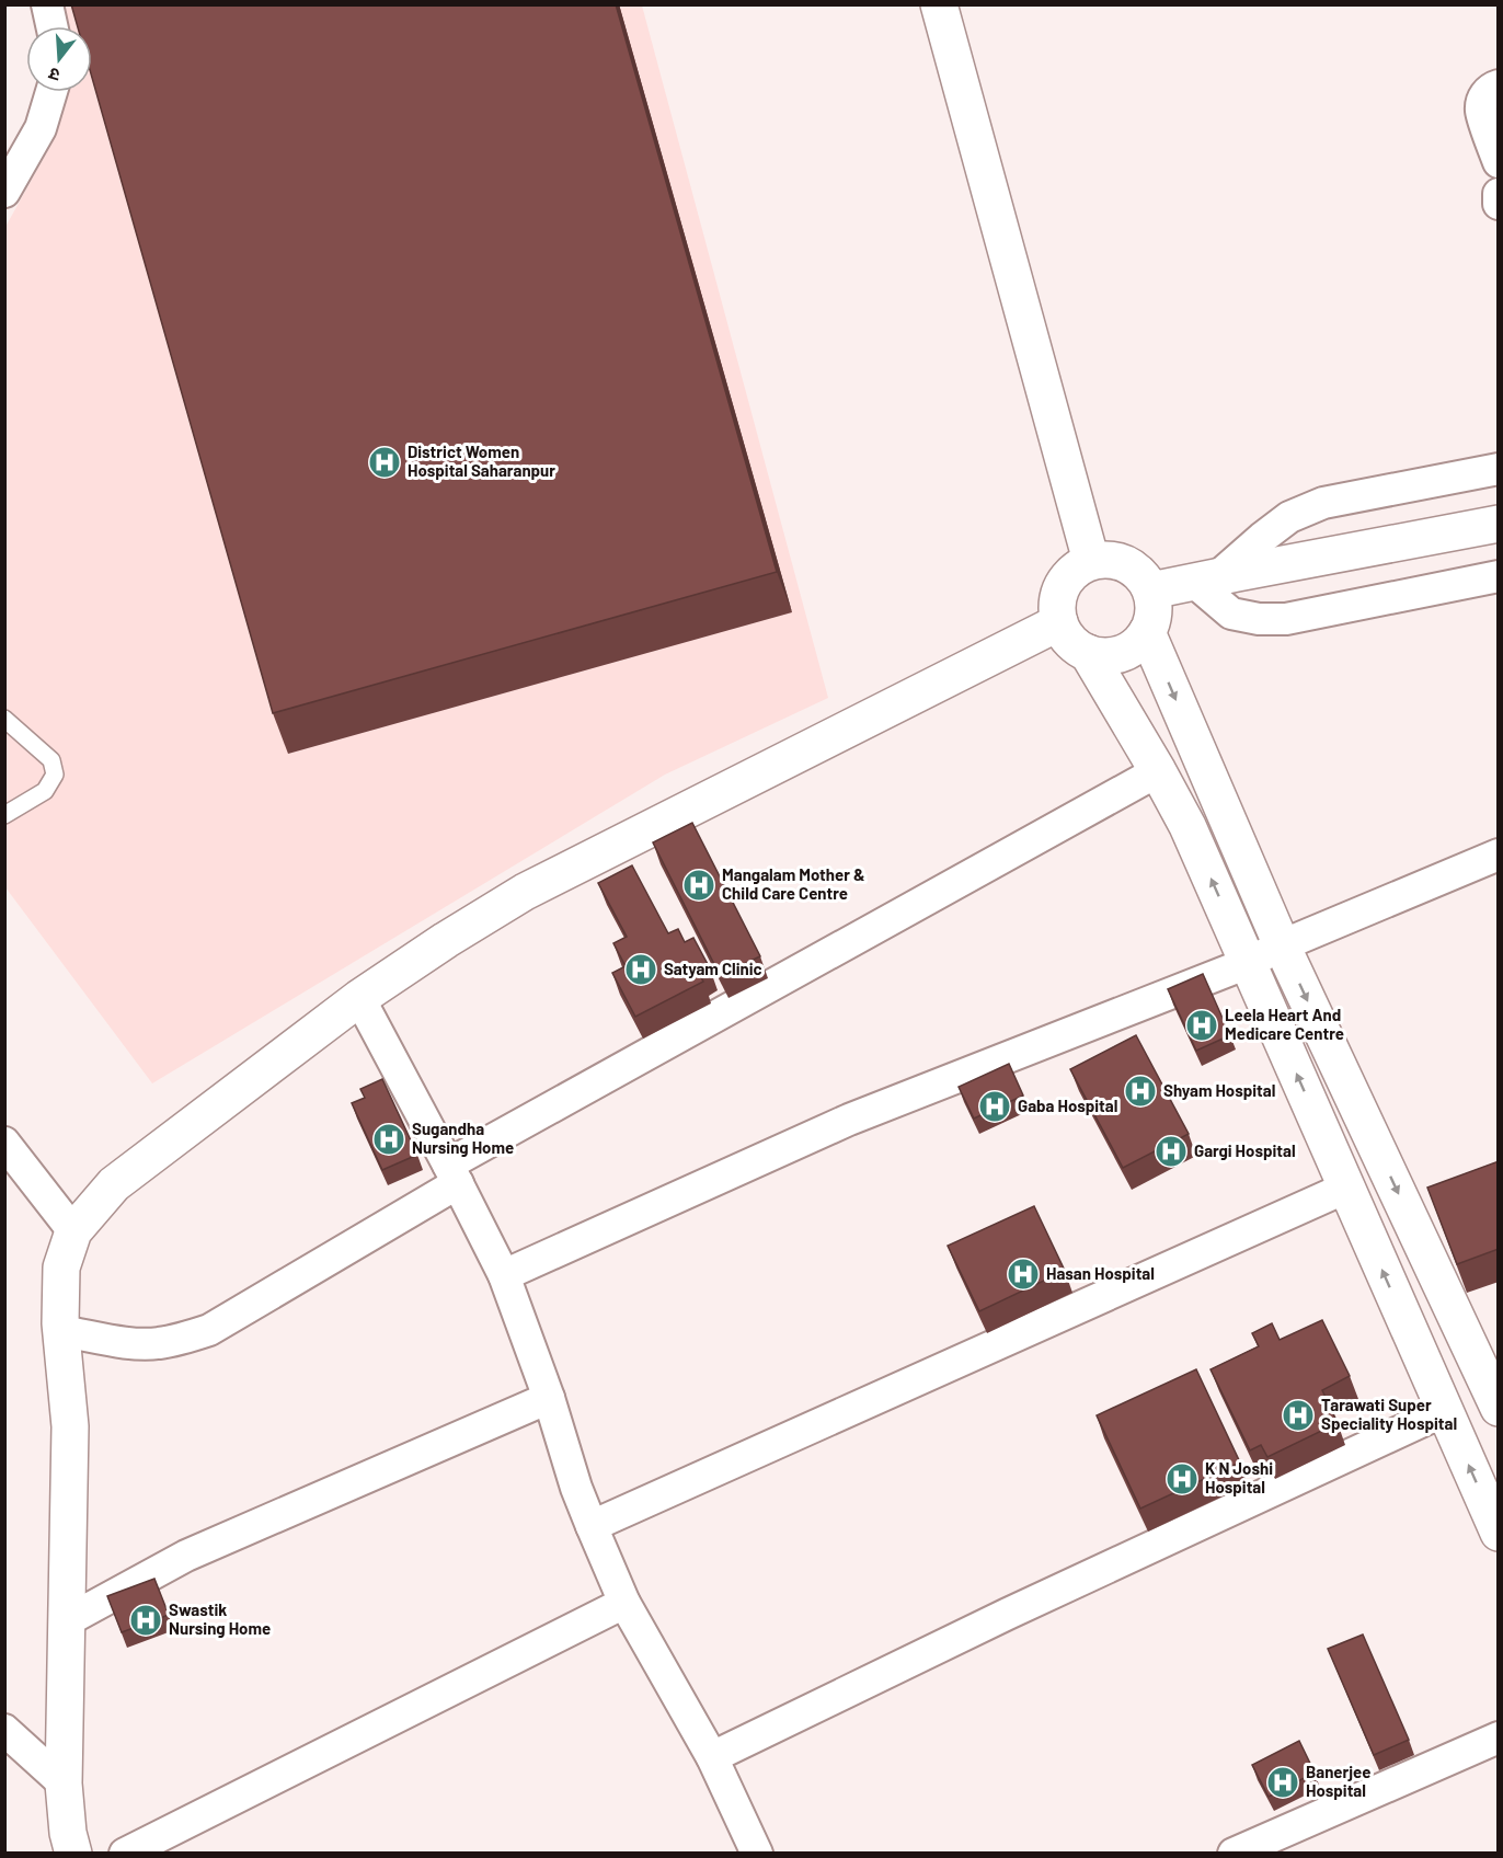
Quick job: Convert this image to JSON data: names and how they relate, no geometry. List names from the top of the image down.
{
  "places": {
    "hospital": [
      "District Women Hospital Saharanpur",
      "Mangalam Mother & Child Care Centre",
      "Satyam Clinic",
      "Leela Heart And Medicare Centre",
      "Shyam Hospital",
      "Gaba Hospital",
      "Sugandha Nursing Home",
      "Gargi Hospital",
      "Hasan Hospital",
      "Tarawati Super Speciality Hospital",
      "K N Joshi Hospital",
      "Swastik Nursing Home",
      "Banerjee Hospital"
    ]
  },
  "north": "bottom"
}
